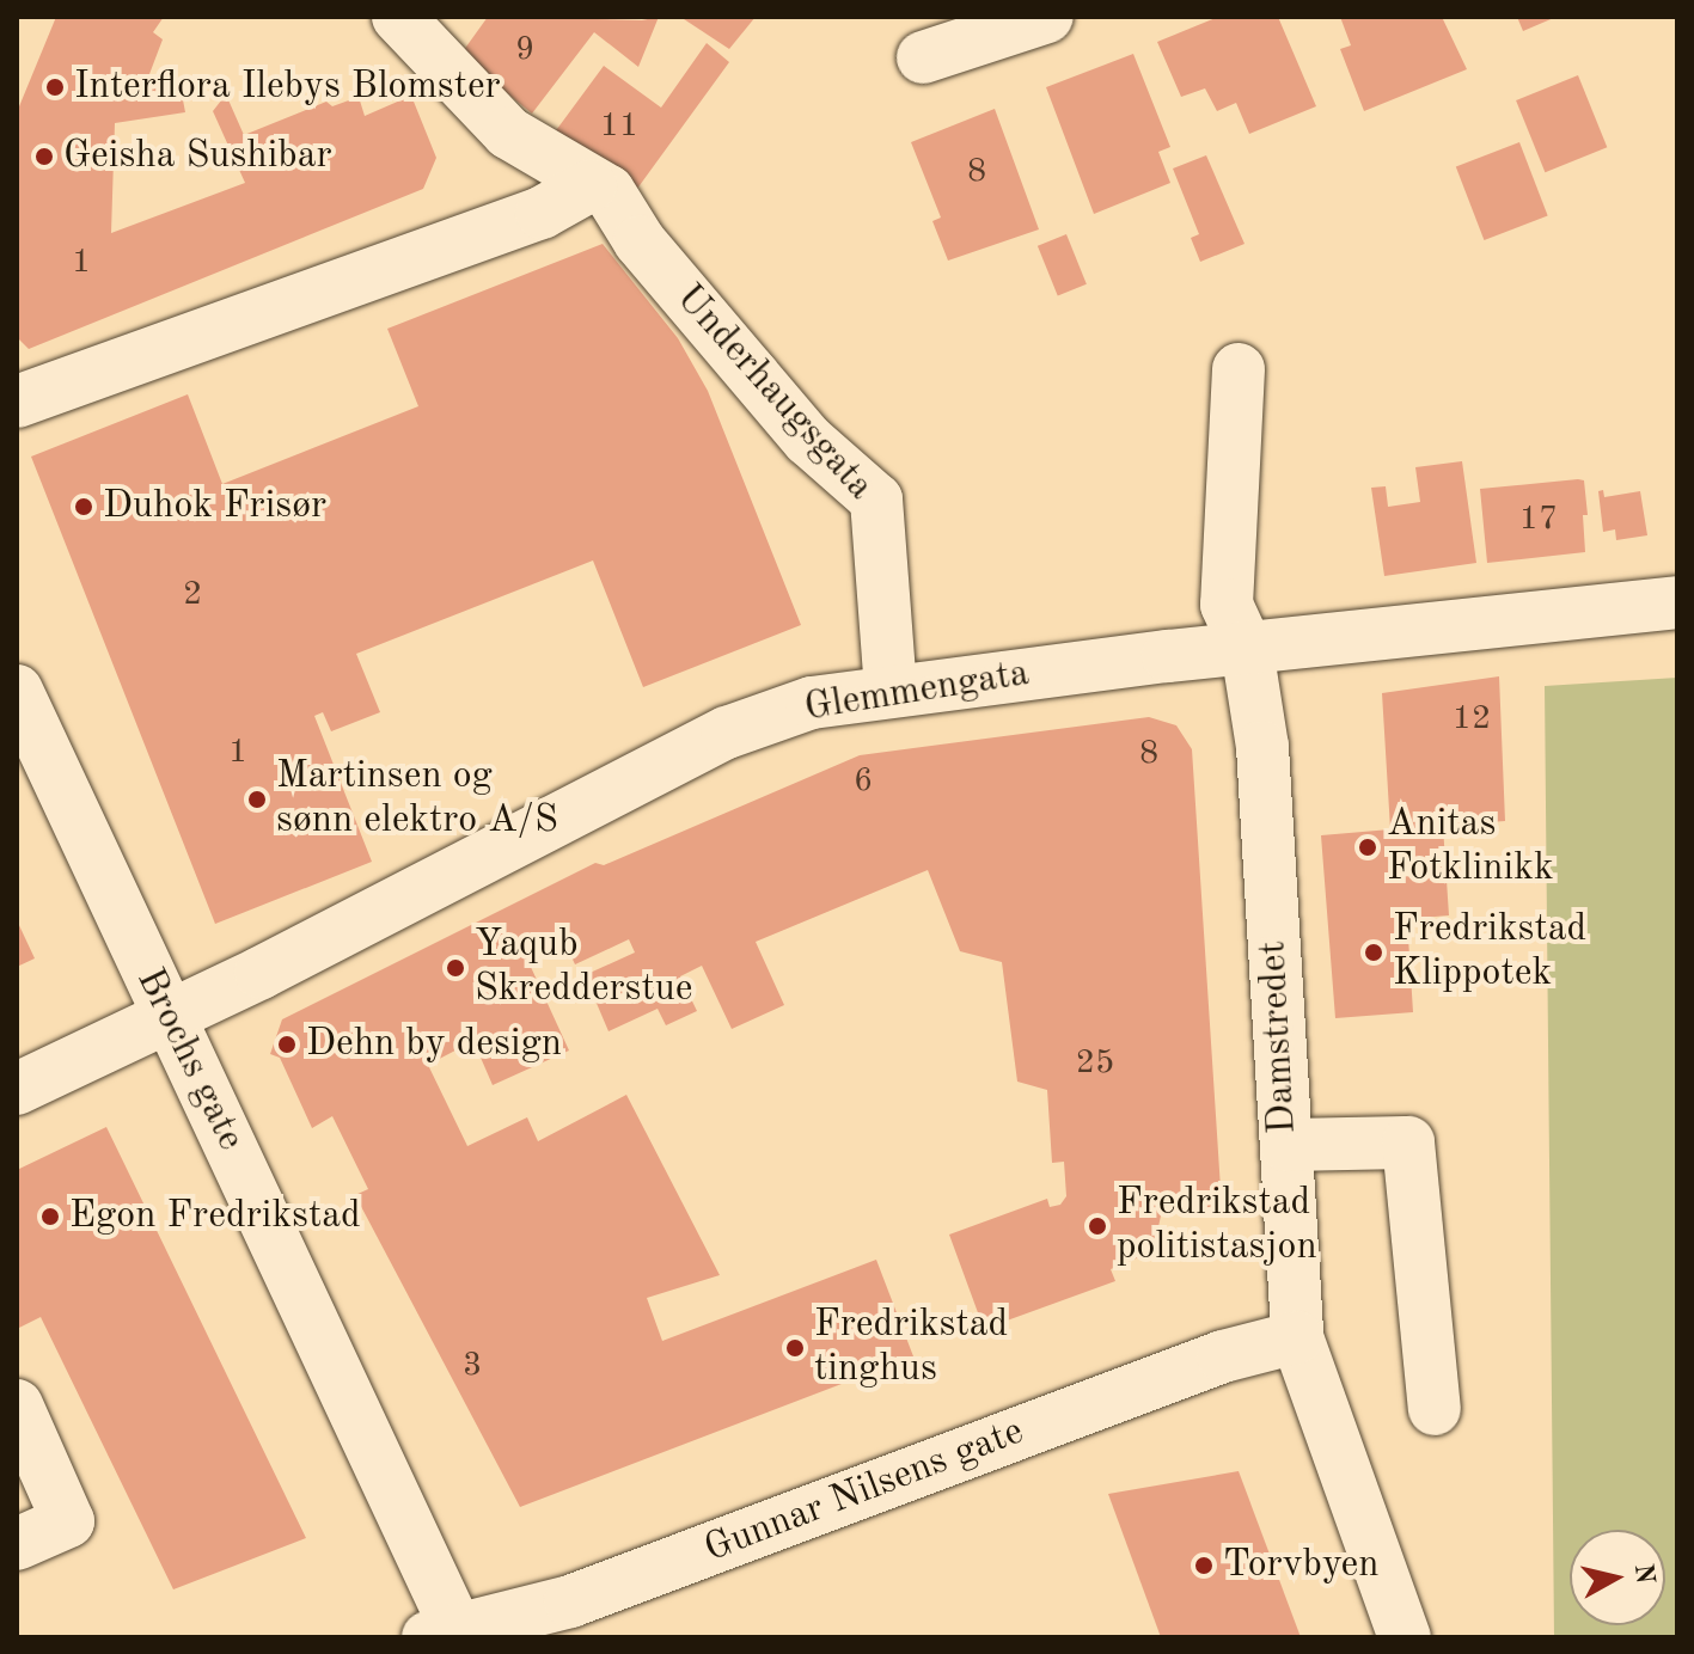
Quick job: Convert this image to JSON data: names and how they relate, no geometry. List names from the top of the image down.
{
  "streets": {
    "street": [
      "Underhaugsgata",
      "Glemmengata",
      "Damstredet",
      "Brochs gate",
      "Gunnar Nilsens gate"
    ]
  },
  "crossings": [
    ["Underhaugsgata", "Glemmengata"],
    ["Glemmengata", "Damstredet"],
    ["Glemmengata", "Brochs gate"],
    ["Damstredet", "Gunnar Nilsens gate"],
    ["Brochs gate", "Gunnar Nilsens gate"]
  ],
  "places": [
    "Interflora Ilebys Blomster",
    "Geisha Sushibar",
    "Duhok Frisør",
    "Martinsen og sønn elektro A/S",
    "Anitas Fotklinikk",
    "Fredrikstad Klippotek",
    "Yaqub Skredderstue",
    "Dehn by design",
    "Egon Fredrikstad",
    "Fredrikstad politistasjon",
    "Fredrikstad tinghus",
    "Torvbyen"
  ],
  "house_numbers": [
    "9",
    "11",
    "8",
    "1",
    "17",
    "2",
    "12",
    "1",
    "8",
    "6",
    "25",
    "3"
  ],
  "north": "right"
}
